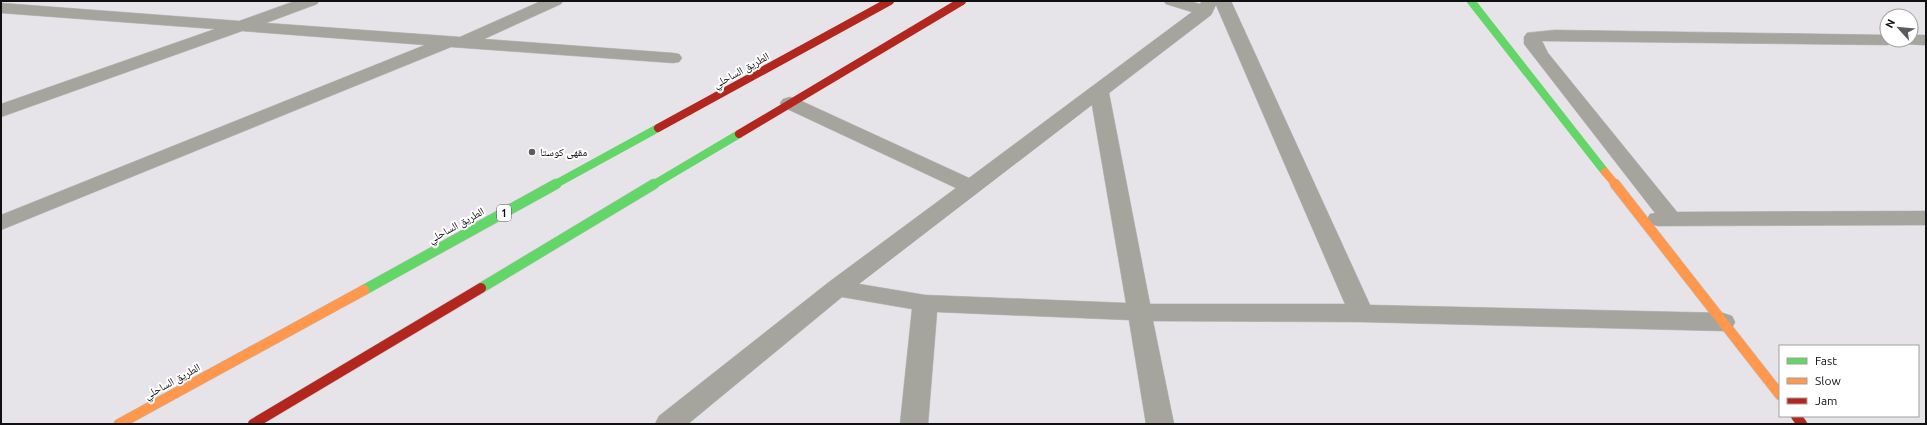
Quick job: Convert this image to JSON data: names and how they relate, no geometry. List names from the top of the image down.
{
  "streets": {
    "main road": ["الطريق الساحلي", "1"]
  },
  "places": ["مقهى كوستا"],
  "legend": ["Fast", "Slow", "Jam"],
  "north": "top left"
}
